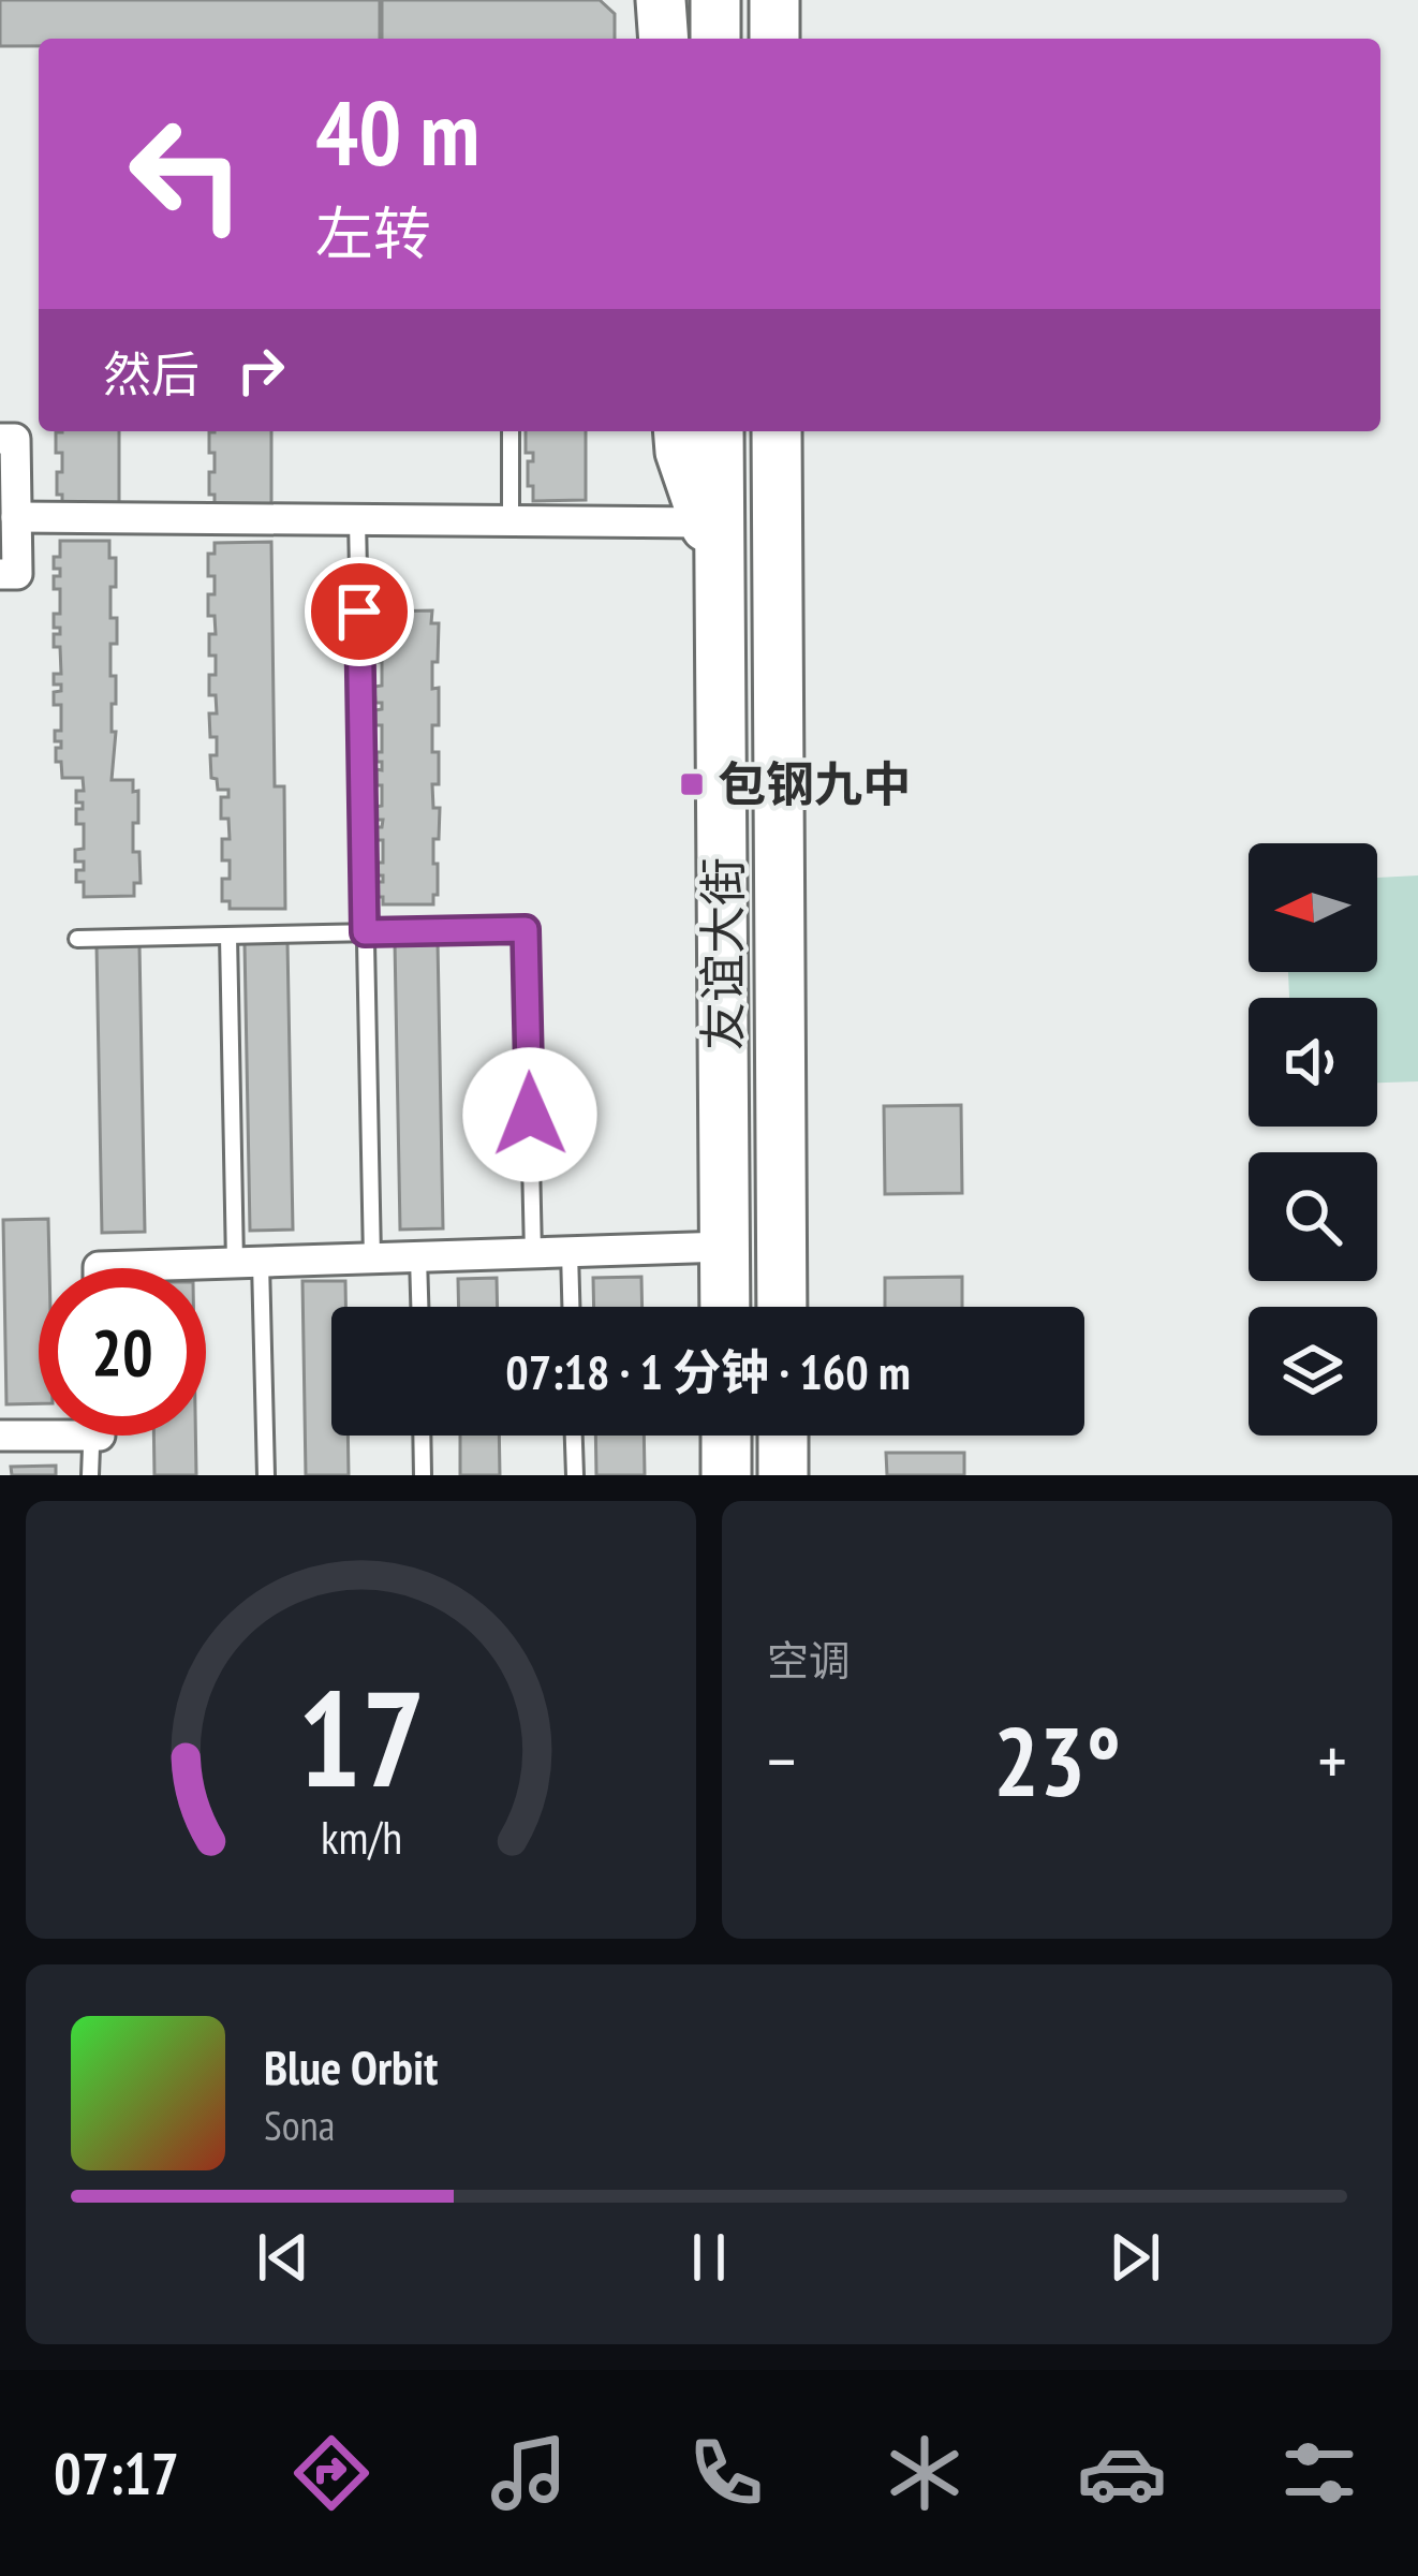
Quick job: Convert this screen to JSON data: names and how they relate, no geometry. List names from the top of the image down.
{
  "streets": {
    "main road": ["友谊大街"]
  },
  "places": {
    "transit": ["包钢九中"]
  },
  "north": "left",
  "page": {
    "turn": ["40 m", "左转"],
    "then": "然后",
    "limit": "20",
    "trip": "07:18 · 1 分钟 · 160 m",
    "tile": "空调",
    "heat": ["−", "23°", "+"],
    "song": ["Blue Orbit", "Sona"],
    "tabs": "07:17",
    "gauge": ["17", "km/h"]
  }
}
